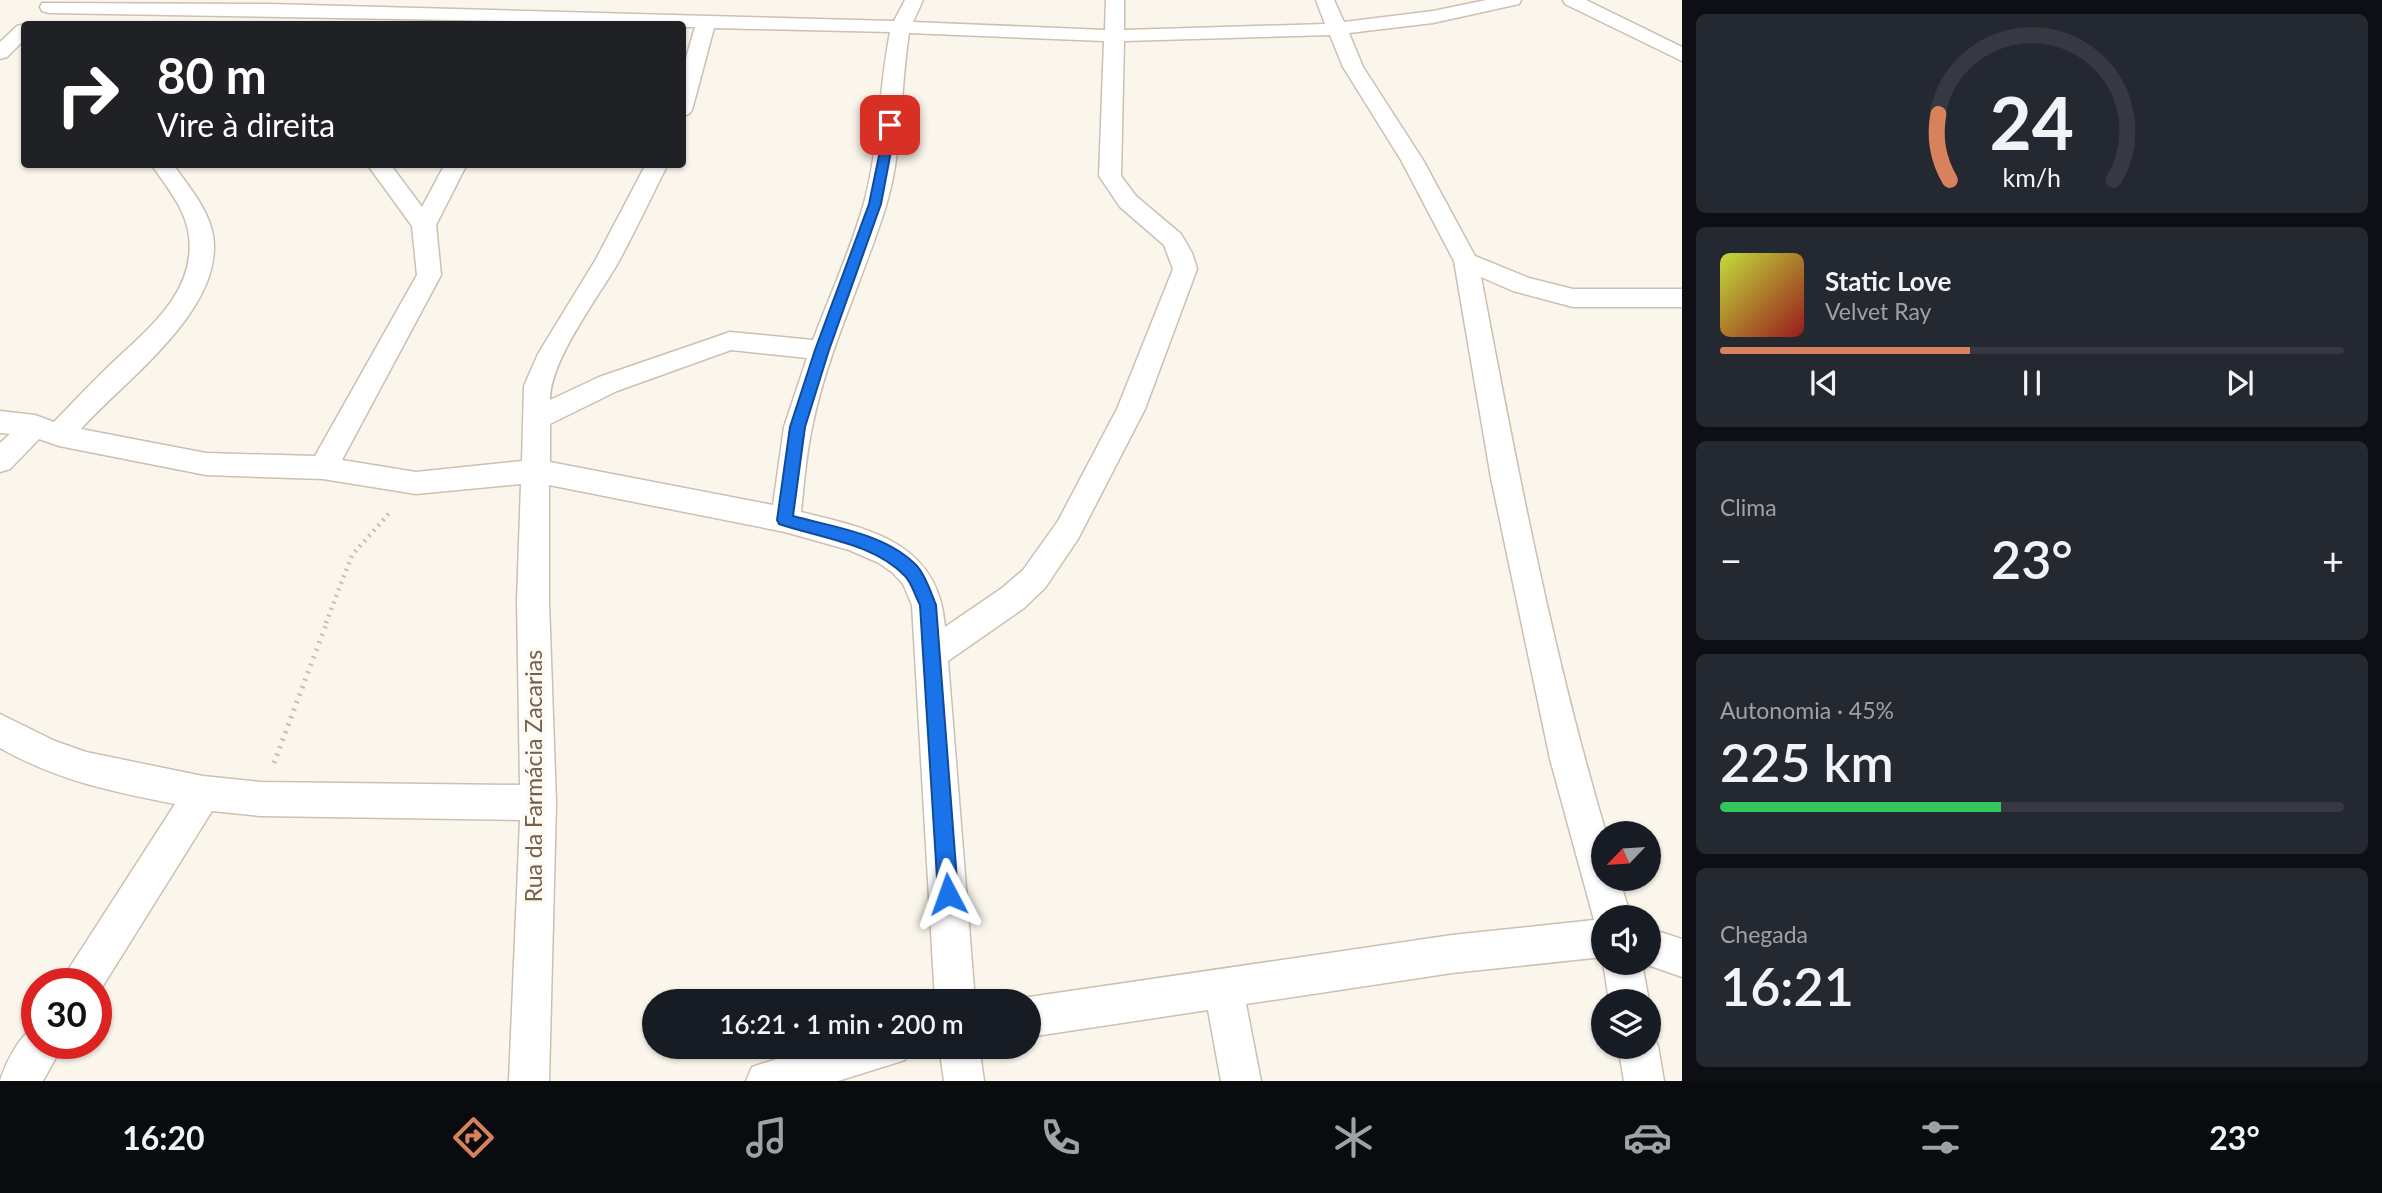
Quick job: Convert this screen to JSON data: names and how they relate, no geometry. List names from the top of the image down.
{
  "streets": {
    "street": ["Rua da Farmácia Zacarias"]
  },
  "north": "bottom left",
  "page": {
    "turn": ["80 m", "Vire à direita"],
    "song": ["Static Love", "Velvet Ray"],
    "tile": [
      "Clima",
      ["Autonomia · 45%", "225 km"],
      ["Chegada", "16:21"]
    ],
    "heat": ["−", "23°", "+"],
    "limit": "30",
    "trip": "16:21 · 1 min · 200 m",
    "tabs": ["16:20", "23°"],
    "gauge": ["24", "km/h"]
  }
}
